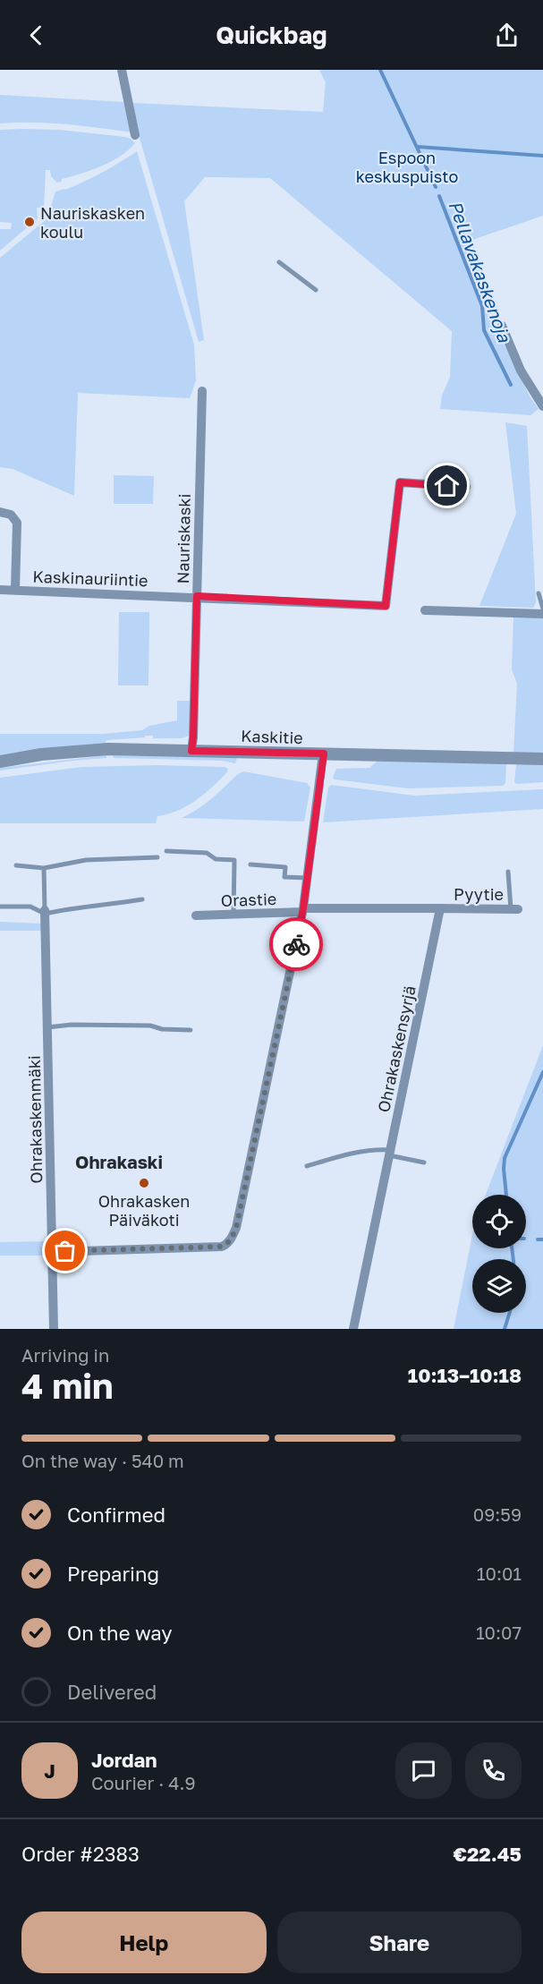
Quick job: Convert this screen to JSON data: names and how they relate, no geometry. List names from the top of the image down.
{
  "streets": {
    "street": [
      "Nauriskaski",
      "Kaskinauriintie",
      "Kaskitie",
      "Pyytie",
      "Orastie",
      "Ohrakaskensyrjä",
      "Ohrakaskenmäki"
    ]
  },
  "crossings": [
    ["Nauriskaski", "Kaskinauriintie"],
    ["Nauriskaski", "Kaskitie"],
    ["Pyytie", "Ohrakaskensyrjä"]
  ],
  "districts": ["Ohrakaski"],
  "water": ["Pellavakaskenoja"],
  "parks": ["Espoon keskuspuisto"],
  "places": ["Nauriskasken koulu", "Ohrakasken Päiväkoti"],
  "page": {
    "header": "Quickbag",
    "heading": ["4 min", "Arriving in", "10:13–10:18"],
    "panel": [
      "Jordan",
      "Courier · 4.9",
      "Order #2383",
      "€22.45"
    ],
    "bar": "On the way · 540 m",
    "list": [
      ["Confirmed", "09:59"],
      ["Preparing", "10:01"],
      ["On the way", "10:07"],
      "Delivered"
    ],
    "round": "J",
    "buttons": ["Help", "Share"]
  }
}
